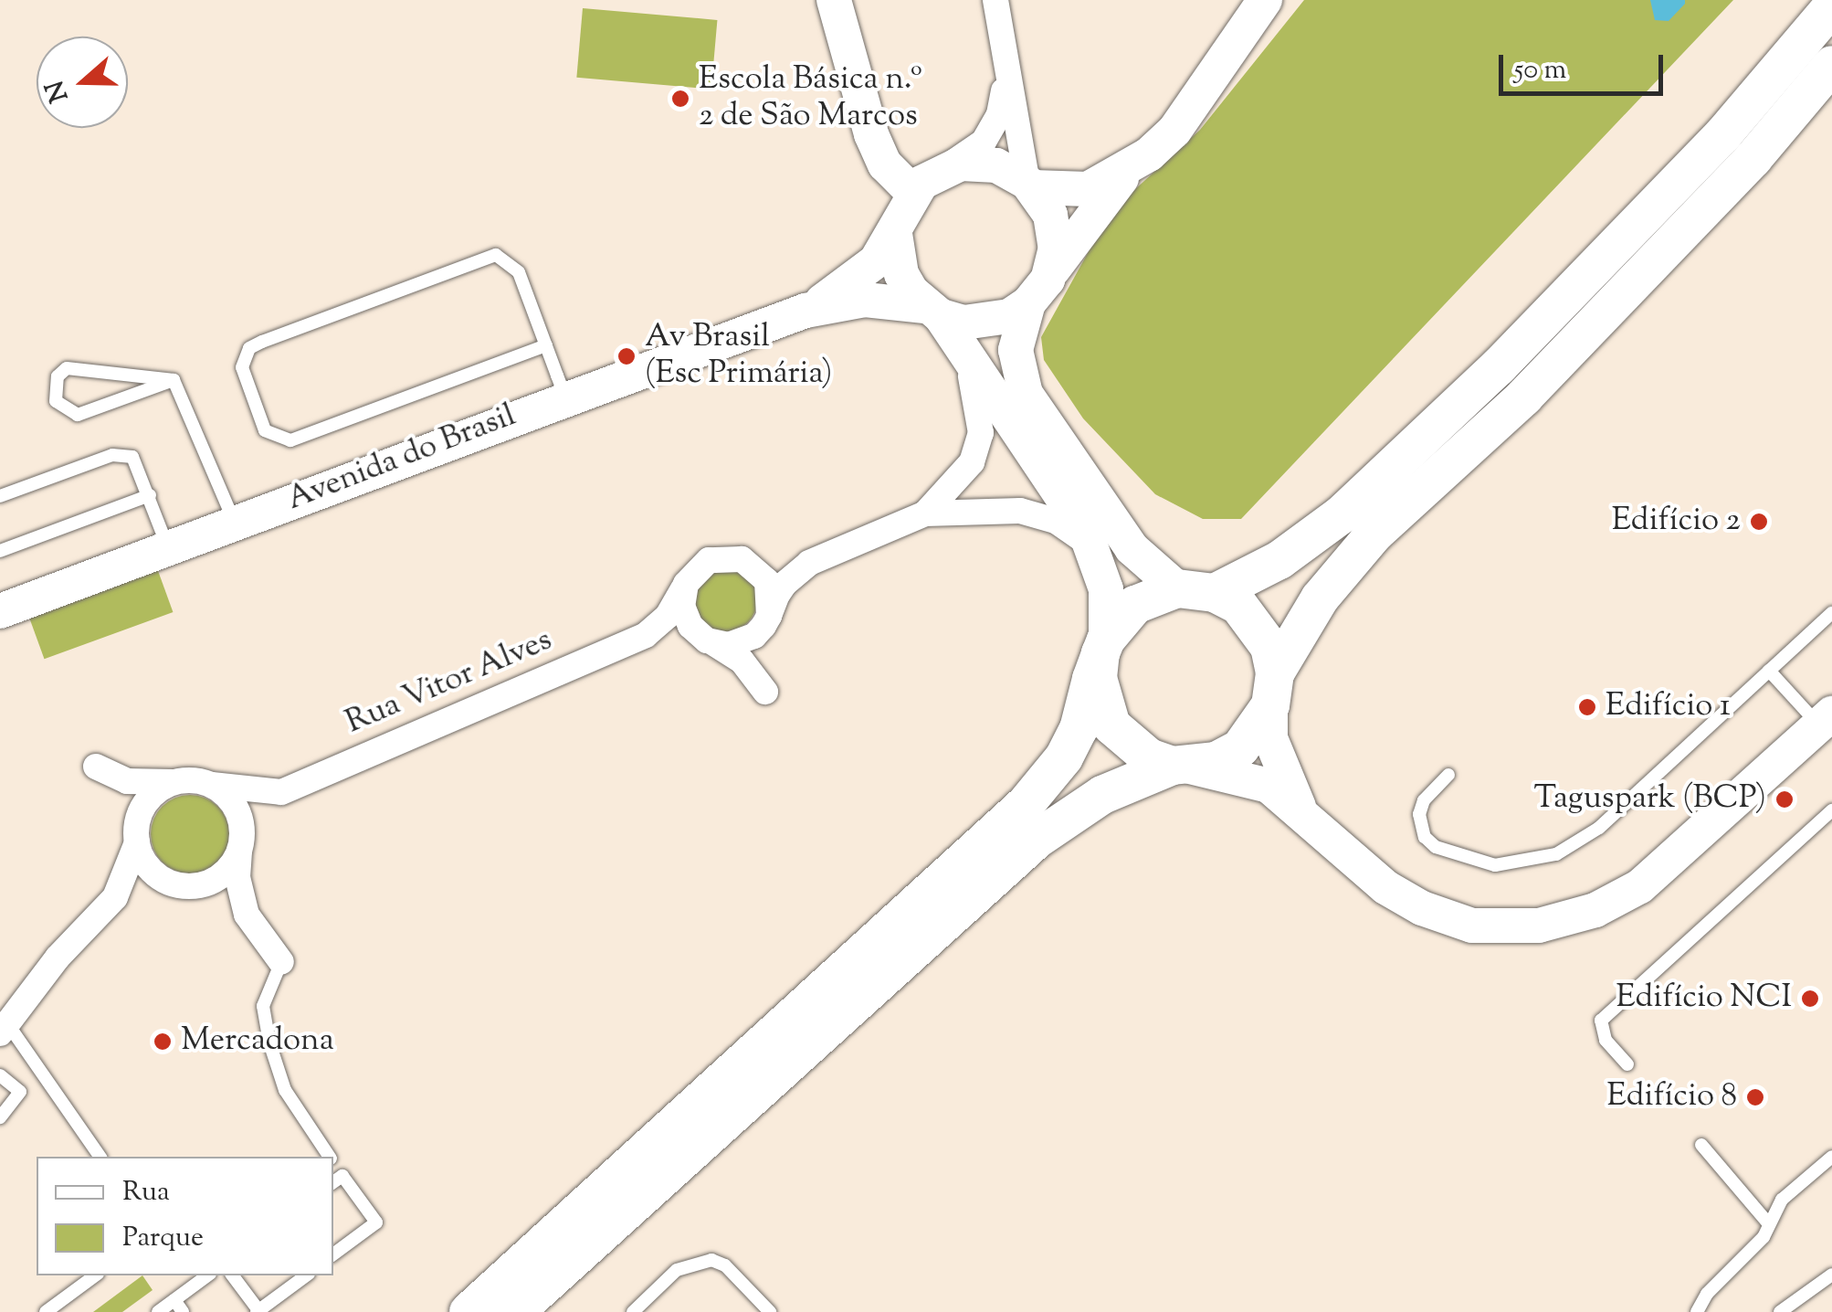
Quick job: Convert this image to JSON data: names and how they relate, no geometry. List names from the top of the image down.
{
  "streets": {
    "street": ["Avenida do Brasil", "Rua Vitor Alves"]
  },
  "crossings": [
    ["Avenida do Brasil", "Rua Vitor Alves"]
  ],
  "places": [
    "Escola Básica n.º 2 de São Marcos",
    "Av Brasil (Esc Primária)",
    "Edifício 2",
    "Edifício 1",
    "Taguspark (BCP)",
    "Edifício NCI",
    "Mercadona",
    "Edifício 8"
  ],
  "legend": ["Rua", "Parque"],
  "scale_bar": "50 m",
  "north": "left"
}
